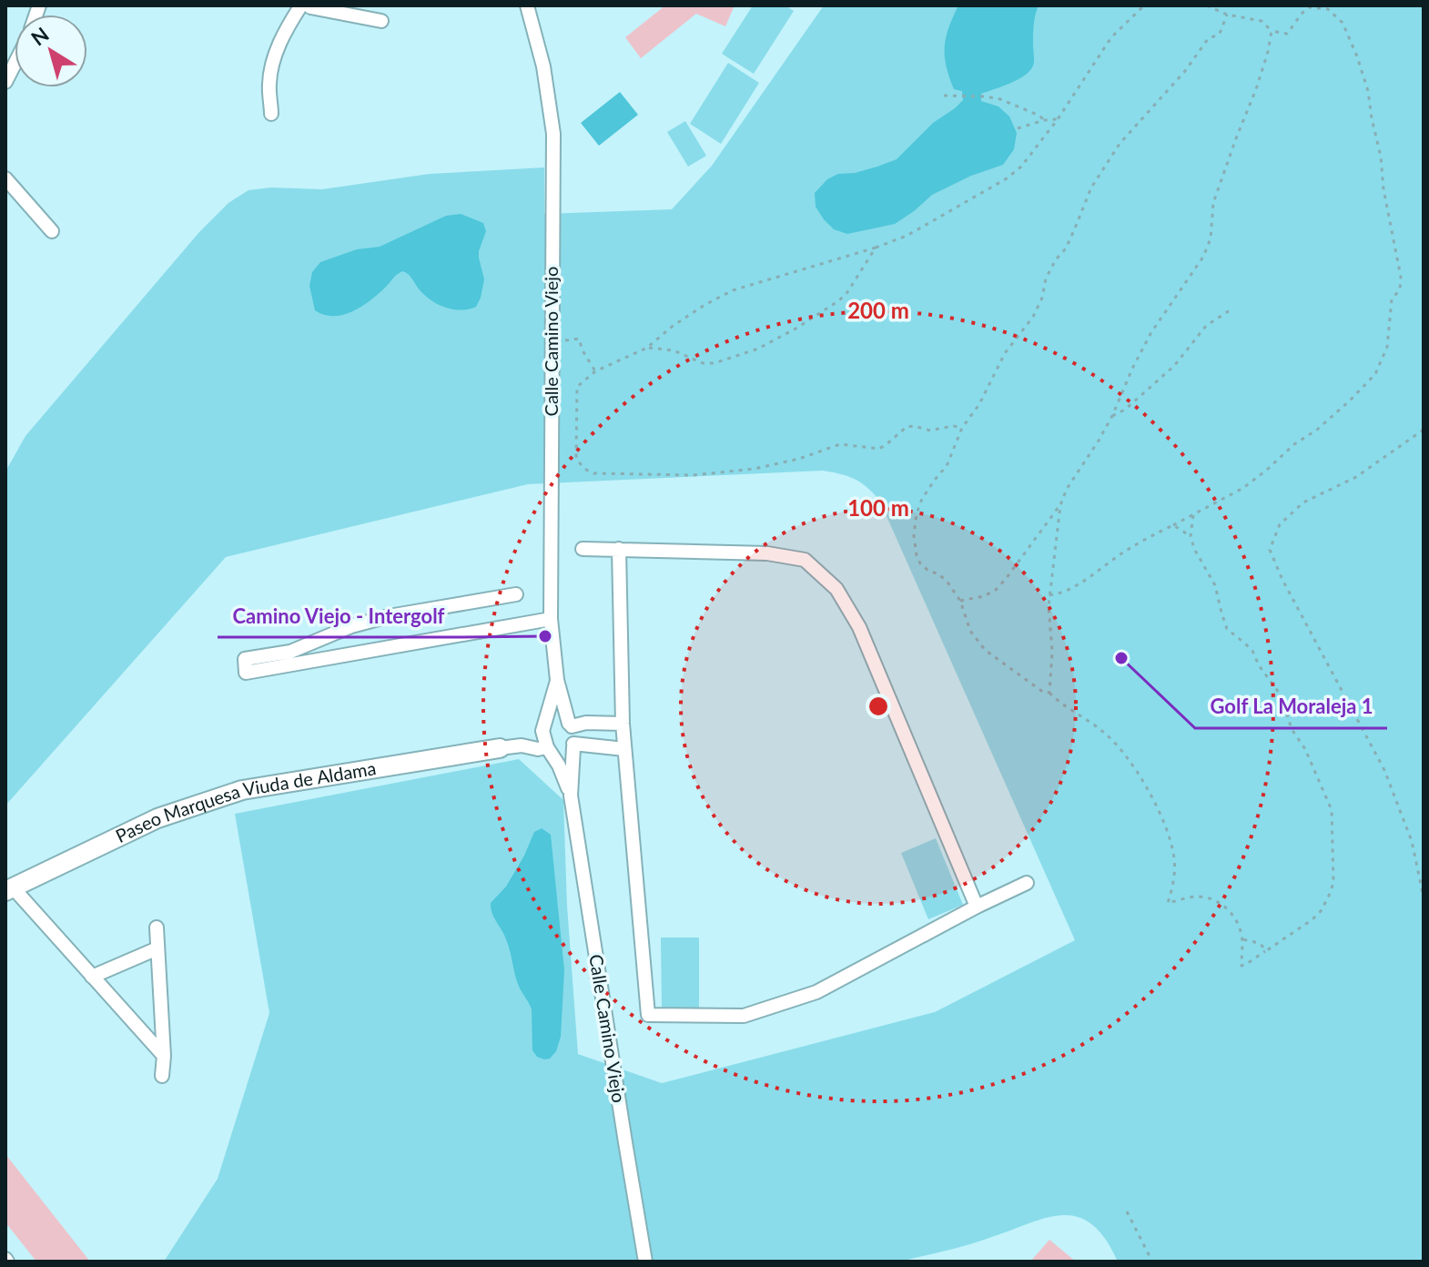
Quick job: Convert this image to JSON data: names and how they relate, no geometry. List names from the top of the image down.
{
  "streets": {
    "street": ["Calle Camino Viejo", "Paseo Marquesa Viuda de Aldama"]
  },
  "crossings": [
    ["Calle Camino Viejo", "Paseo Marquesa Viuda de Aldama"]
  ],
  "places": ["Camino Viejo - Intergolf", "Golf La Moraleja 1"],
  "north": "top left",
  "rings": ["200 m", "100 m"]
}
